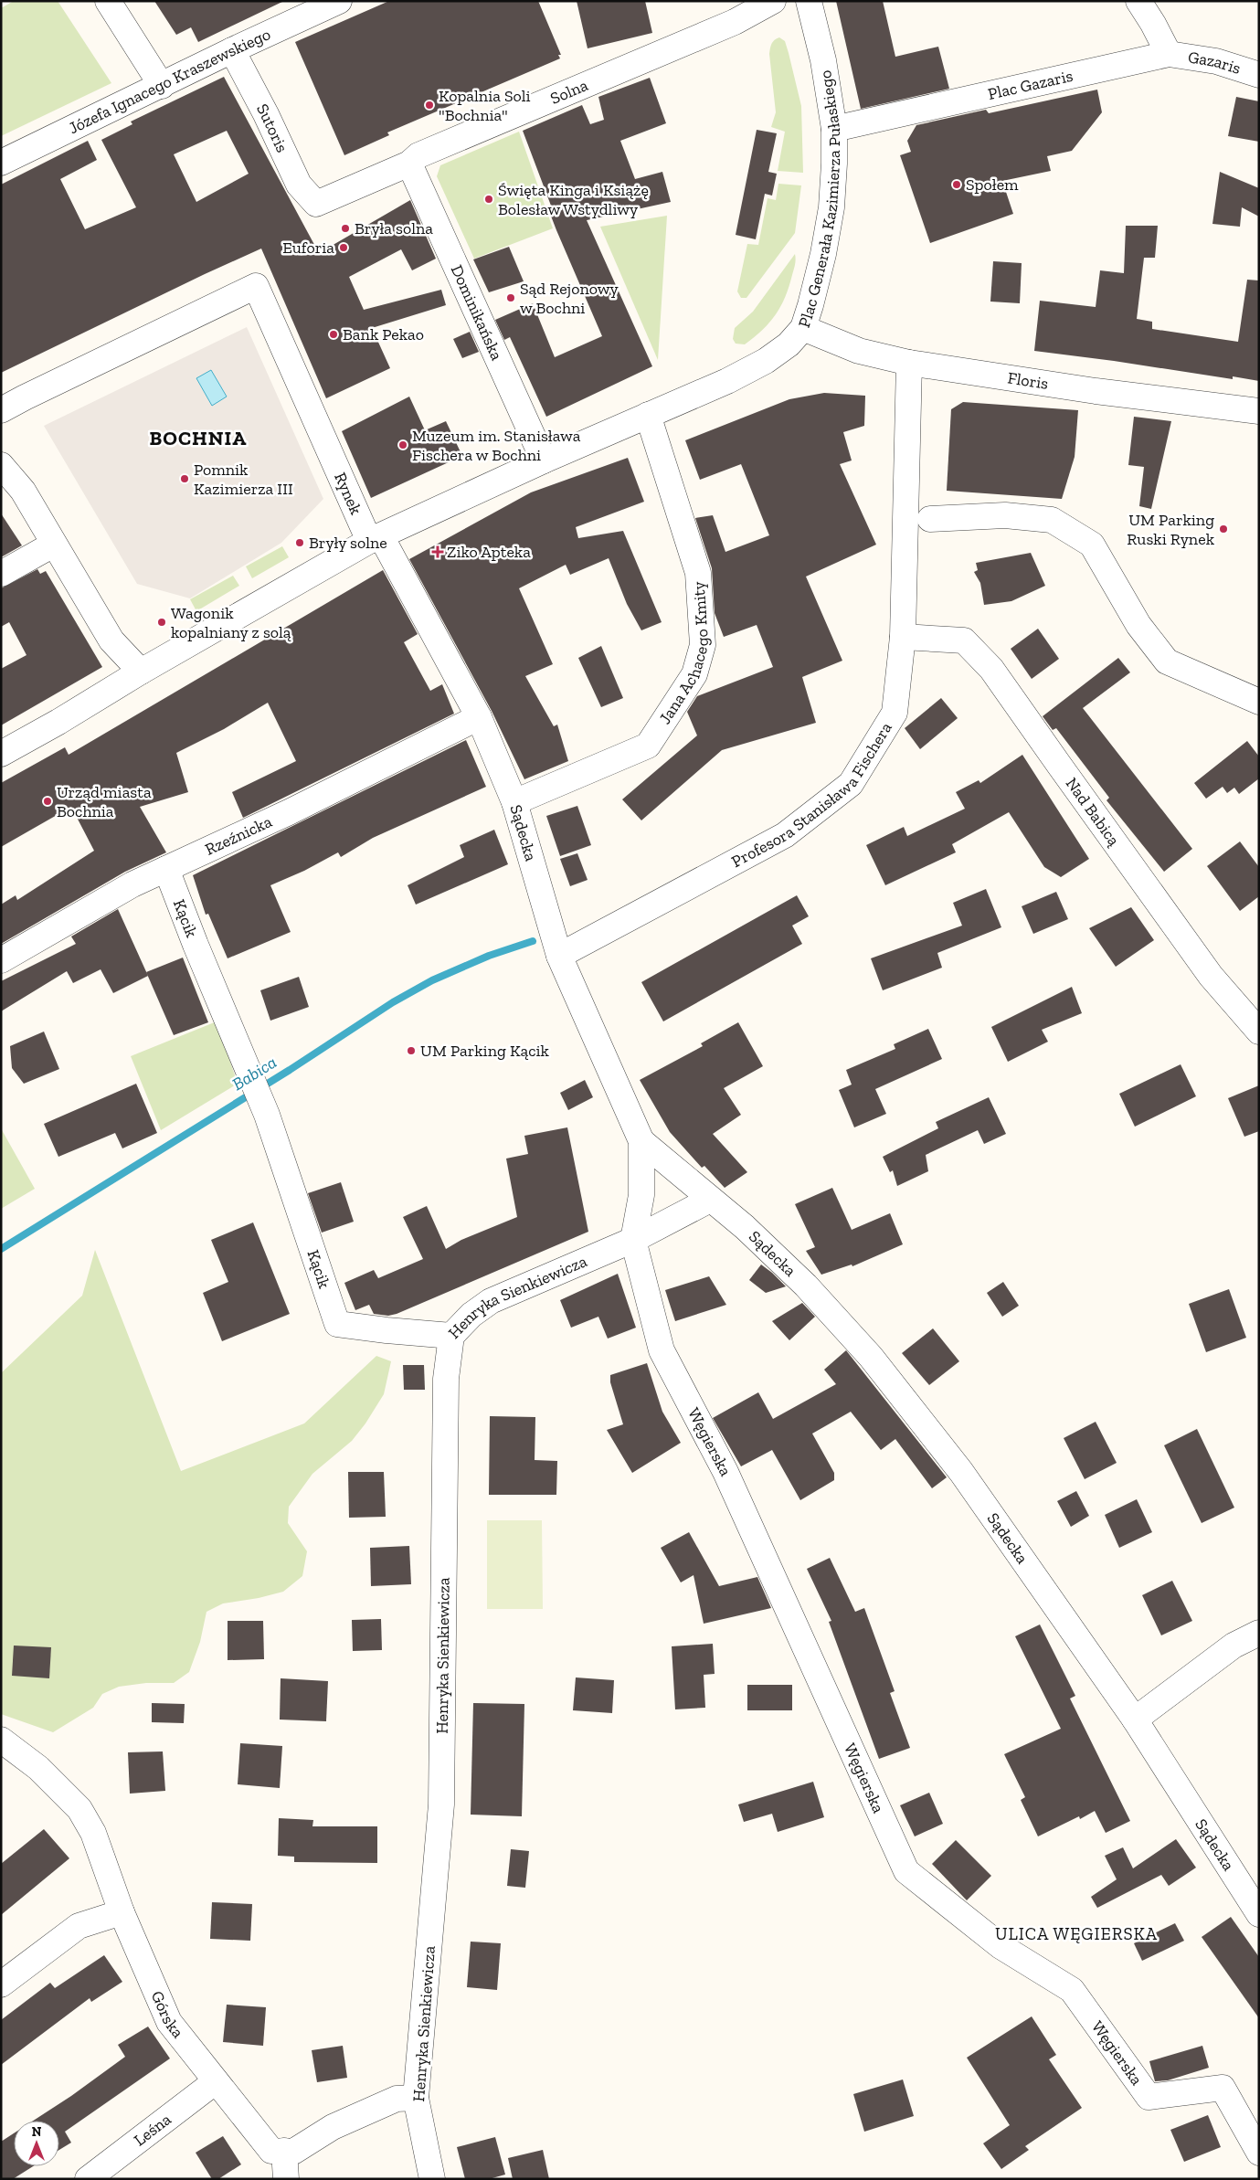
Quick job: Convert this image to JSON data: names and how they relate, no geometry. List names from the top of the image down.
{
  "streets": {
    "street": [
      "Gazaris",
      "Józefa Ignacego Kraszewskiego",
      "Plac Gazaris",
      "Solna",
      "Sutoris",
      "Plac Generała Kazimierza Pułaskiego",
      "Dominikańska",
      "Floris",
      "Rynek",
      "Jana Achacego Kmity",
      "Profesora Stanisława Fischera",
      "Nad Babicą",
      "Sądecka",
      "Rzeźnicka",
      "Kącik",
      "Henryka Sienkiewicza",
      "Węgierska",
      "Górska",
      "Leśna"
    ]
  },
  "crossings": [
    ["Gazaris", "Plac Gazaris"],
    ["Józefa Ignacego Kraszewskiego", "Sutoris"],
    ["Plac Gazaris", "Plac Generała Kazimierza Pułaskiego"],
    ["Solna", "Sutoris"],
    ["Solna", "Dominikańska"],
    ["Plac Generała Kazimierza Pułaskiego", "Dominikańska"],
    ["Plac Generała Kazimierza Pułaskiego", "Floris"],
    ["Plac Generała Kazimierza Pułaskiego", "Rynek"],
    ["Plac Generała Kazimierza Pułaskiego", "Jana Achacego Kmity"],
    ["Plac Generała Kazimierza Pułaskiego", "Sądecka"],
    ["Floris", "Profesora Stanisława Fischera"],
    ["Rynek", "Sądecka"],
    ["Jana Achacego Kmity", "Sądecka"],
    ["Profesora Stanisława Fischera", "Nad Babicą"],
    ["Profesora Stanisława Fischera", "Sądecka"],
    ["Sądecka", "Rzeźnicka"],
    ["Sądecka", "Henryka Sienkiewicza"],
    ["Sądecka", "Węgierska"],
    ["Rzeźnicka", "Kącik"],
    ["Kącik", "Henryka Sienkiewicza"],
    ["Henryka Sienkiewicza", "Węgierska"],
    ["Górska", "Leśna"]
  ],
  "districts": ["BOCHNIA", "ULICA WĘGIERSKA"],
  "water": ["Babica"],
  "places": {
    "other": [
      "Kopalnia Soli \"Bochnia\"",
      "Społem",
      "Święta Kinga i Książę Bolesław Wstydliwy",
      "Bryła solna",
      "Euforia",
      "Sąd Rejonowy w Bochni",
      "Bank Pekao",
      "Muzeum im. Stanisława Fischera w Bochni",
      "Pomnik Kazimierza III",
      "UM Parking Ruski Rynek",
      "Bryły solne",
      "Wagonik kopalniany z solą",
      "Urząd miasta Bochnia",
      "UM Parking Kącik"
    ],
    "health": ["Ziko Apteka"]
  },
  "north": "top"
}
